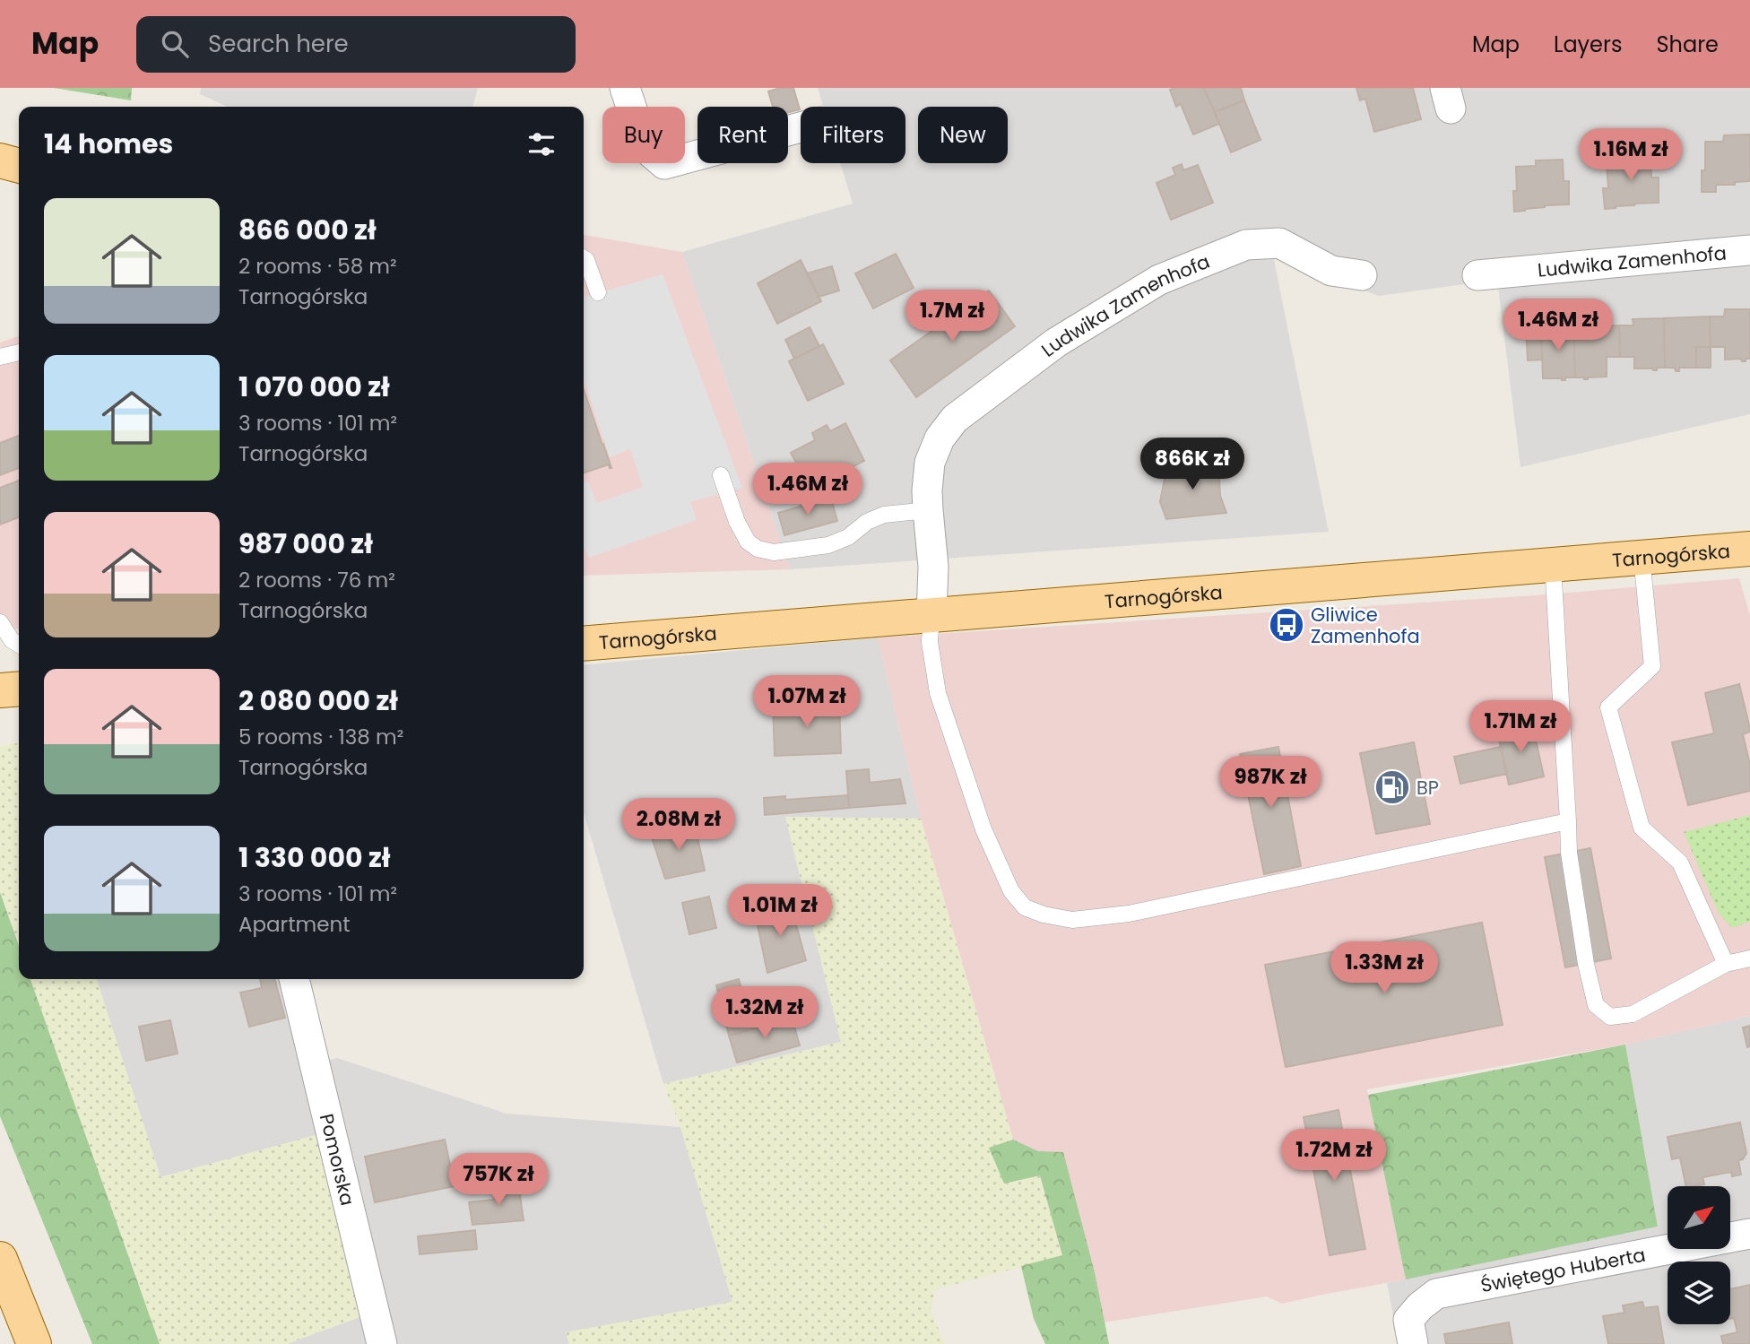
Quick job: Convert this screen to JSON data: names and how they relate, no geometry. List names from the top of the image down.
{
  "streets": {
    "main road": ["Tarnogórska"],
    "street": ["Ludwika Zamenhofa", "Pomorska", "Świętego Huberta"]
  },
  "crossings": [
    ["Ludwika Zamenhofa", "Tarnogórska"]
  ],
  "places": {
    "bus stop": ["Gliwice Zamenhofa"],
    "fuel station": ["BP"]
  },
  "north": "top right",
  "page": {
    "header": "Map",
    "search": "Search here",
    "nav": ["Map", "Layers", "Share"],
    "chip": [
      "Buy",
      "Rent",
      "Filters",
      "New"
    ],
    "heading": "14 homes",
    "price": [
      "1.16M zł",
      "1.7M zł",
      "1.46M zł",
      "866K zł",
      "1.46M zł",
      "1.07M zł",
      "1.71M zł",
      "987K zł",
      "2.08M zł",
      "1.01M zł",
      "1.33M zł",
      "1.32M zł",
      "1.72M zł",
      "757K zł"
    ],
    "list": [
      {
        "name": "866 000 zł",
        "note": "2 rooms · 58 m² · Tarnogórska"
      },
      {
        "name": "1 070 000 zł",
        "note": "3 rooms · 101 m² · Tarnogórska"
      },
      {
        "name": "987 000 zł",
        "note": "2 rooms · 76 m² · Tarnogórska"
      },
      {
        "name": "2 080 000 zł",
        "note": "5 rooms · 138 m² · Tarnogórska"
      },
      {
        "name": "1 330 000 zł",
        "note": "3 rooms · 101 m² · Apartment"
      }
    ]
  }
}
